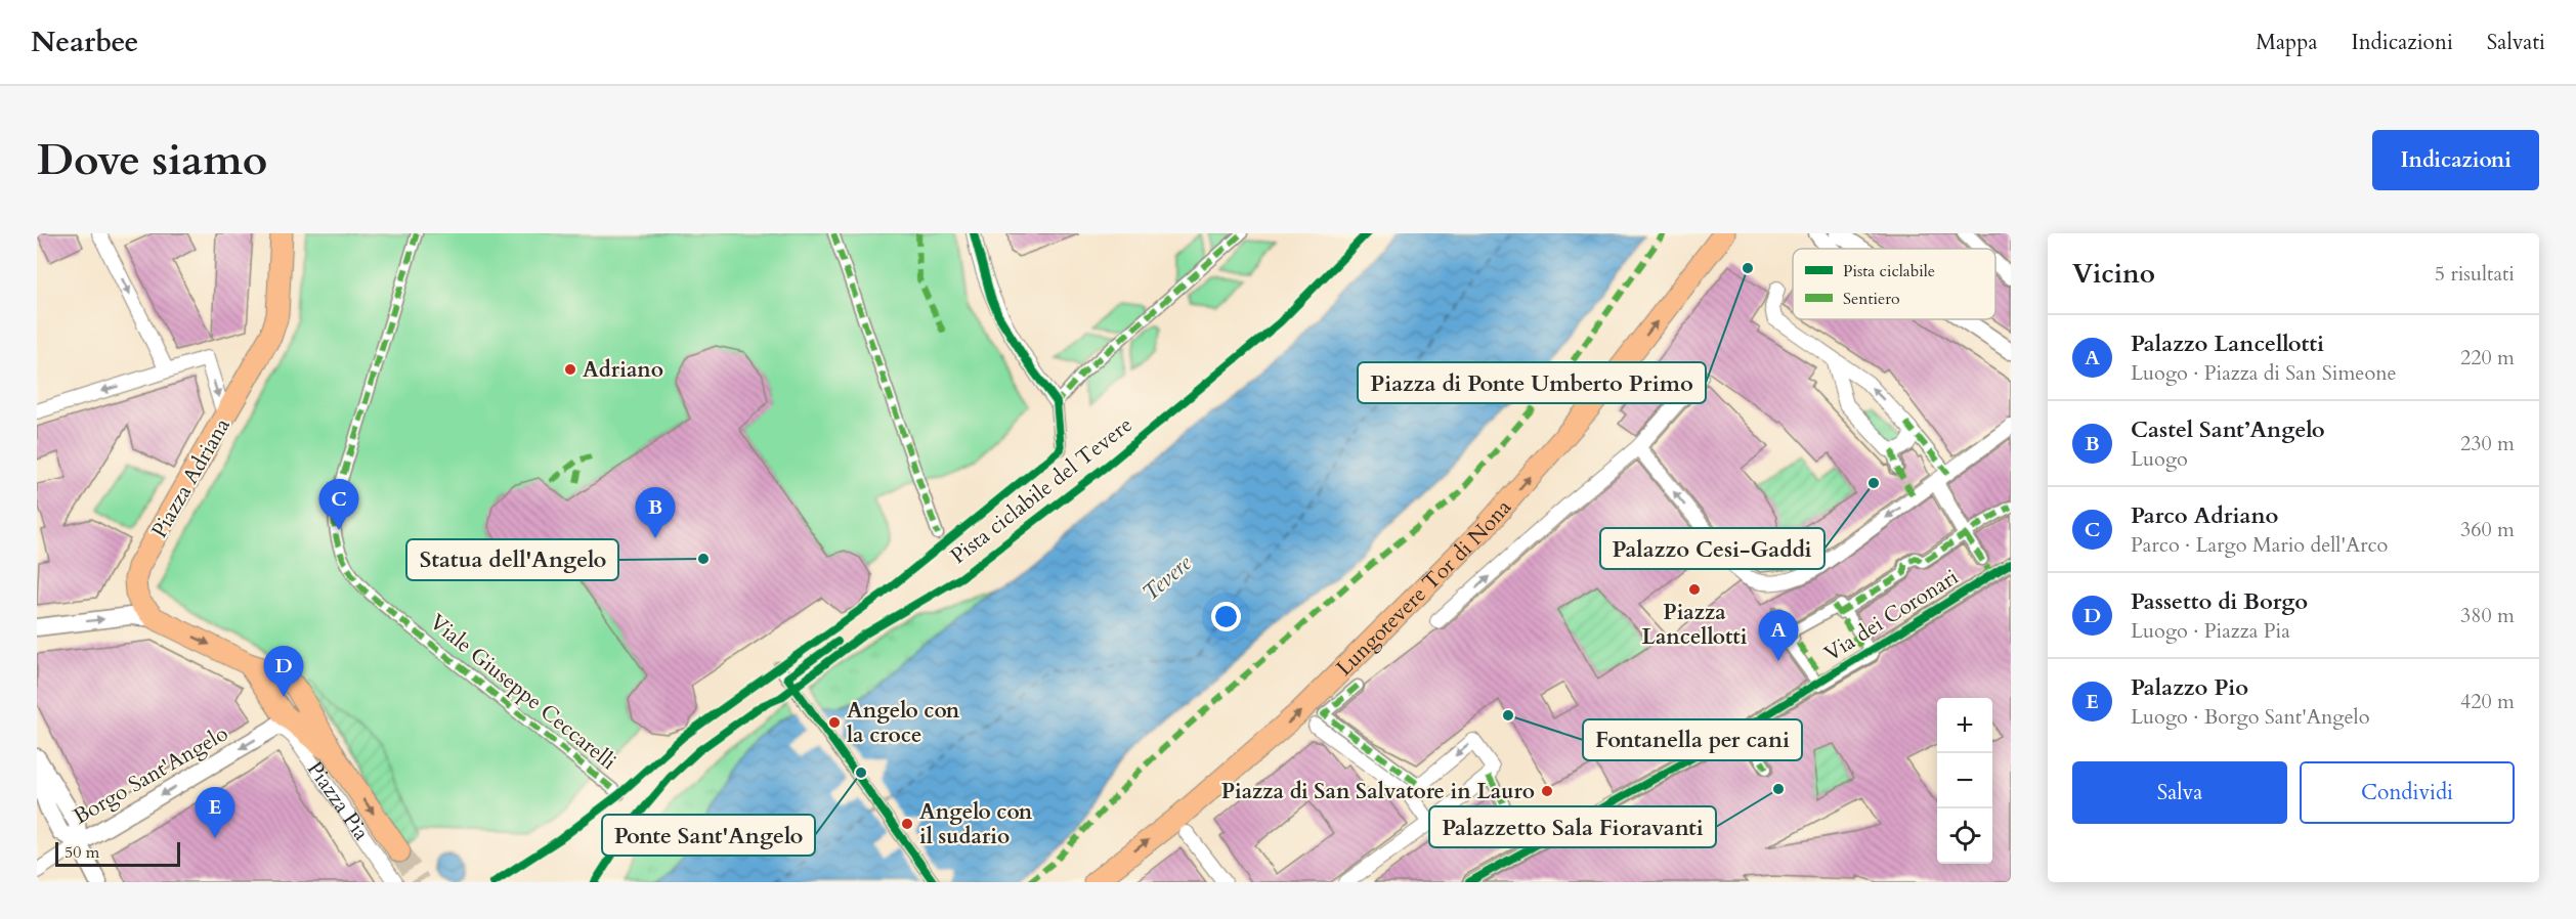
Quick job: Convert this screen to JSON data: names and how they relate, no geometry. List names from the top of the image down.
{
  "streets": {
    "main road": ["Piazza Adriana", "Lungotevere Tor di Nona", "Piazza Pia"],
    "street": ["Via dei Coronari", "Viale Giuseppe Ceccarelli", "Borgo Sant'Angelo"],
    "cycle path": ["Pista ciclabile del Tevere"]
  },
  "crossings": [
    ["Piazza Adriana", "Borgo Sant'Angelo"],
    ["Piazza Adriana", "Piazza Pia"],
    ["Borgo Sant'Angelo", "Piazza Pia"]
  ],
  "one_way": ["Lungotevere Tor di Nona", "Borgo Sant'Angelo"],
  "water": ["Tevere"],
  "places": [
    "Piazza di Ponte Umberto Primo",
    "Adriano",
    "Palazzo Cesi-Gaddi",
    "Statua dell'Angelo",
    "Piazza Lancellotti",
    "Fontanella per cani",
    "Angelo con la croce",
    "Ponte Sant'Angelo",
    "Palazzetto Sala Fioravanti",
    "Piazza di San Salvatore in Lauro",
    "Angelo con il sudario"
  ],
  "legend": ["Pista ciclabile", "Sentiero"],
  "scale_bar": "50 m",
  "page": {
    "header": "Nearbee",
    "nav": ["Mappa", "Indicazioni", "Salvati"],
    "buttons": [
      "Indicazioni",
      ["Salva", "Condividi"]
    ],
    "title": "Dove siamo",
    "heading": ["Vicino", "5 risultati"],
    "list": [
      {
        "mark": "A",
        "name": "Palazzo Lancellotti",
        "note": "Luogo · Piazza di San Simeone",
        "value": "220 m"
      },
      {
        "mark": "B",
        "name": "Castel Sant’Angelo",
        "note": "Luogo",
        "value": "230 m"
      },
      {
        "mark": "C",
        "name": "Parco Adriano",
        "note": "Parco · Largo Mario dell'Arco",
        "value": "360 m"
      },
      {
        "mark": "D",
        "name": "Passetto di Borgo",
        "note": "Luogo · Piazza Pia",
        "value": "380 m"
      },
      {
        "mark": "E",
        "name": "Palazzo Pio",
        "note": "Luogo · Borgo Sant'Angelo",
        "value": "420 m"
      }
    ],
    "pins": [
      "C",
      "B",
      "A",
      "D",
      "E"
    ],
    "map_buttons": ["+", "−"],
    "scale": "50 m"
  }
}
